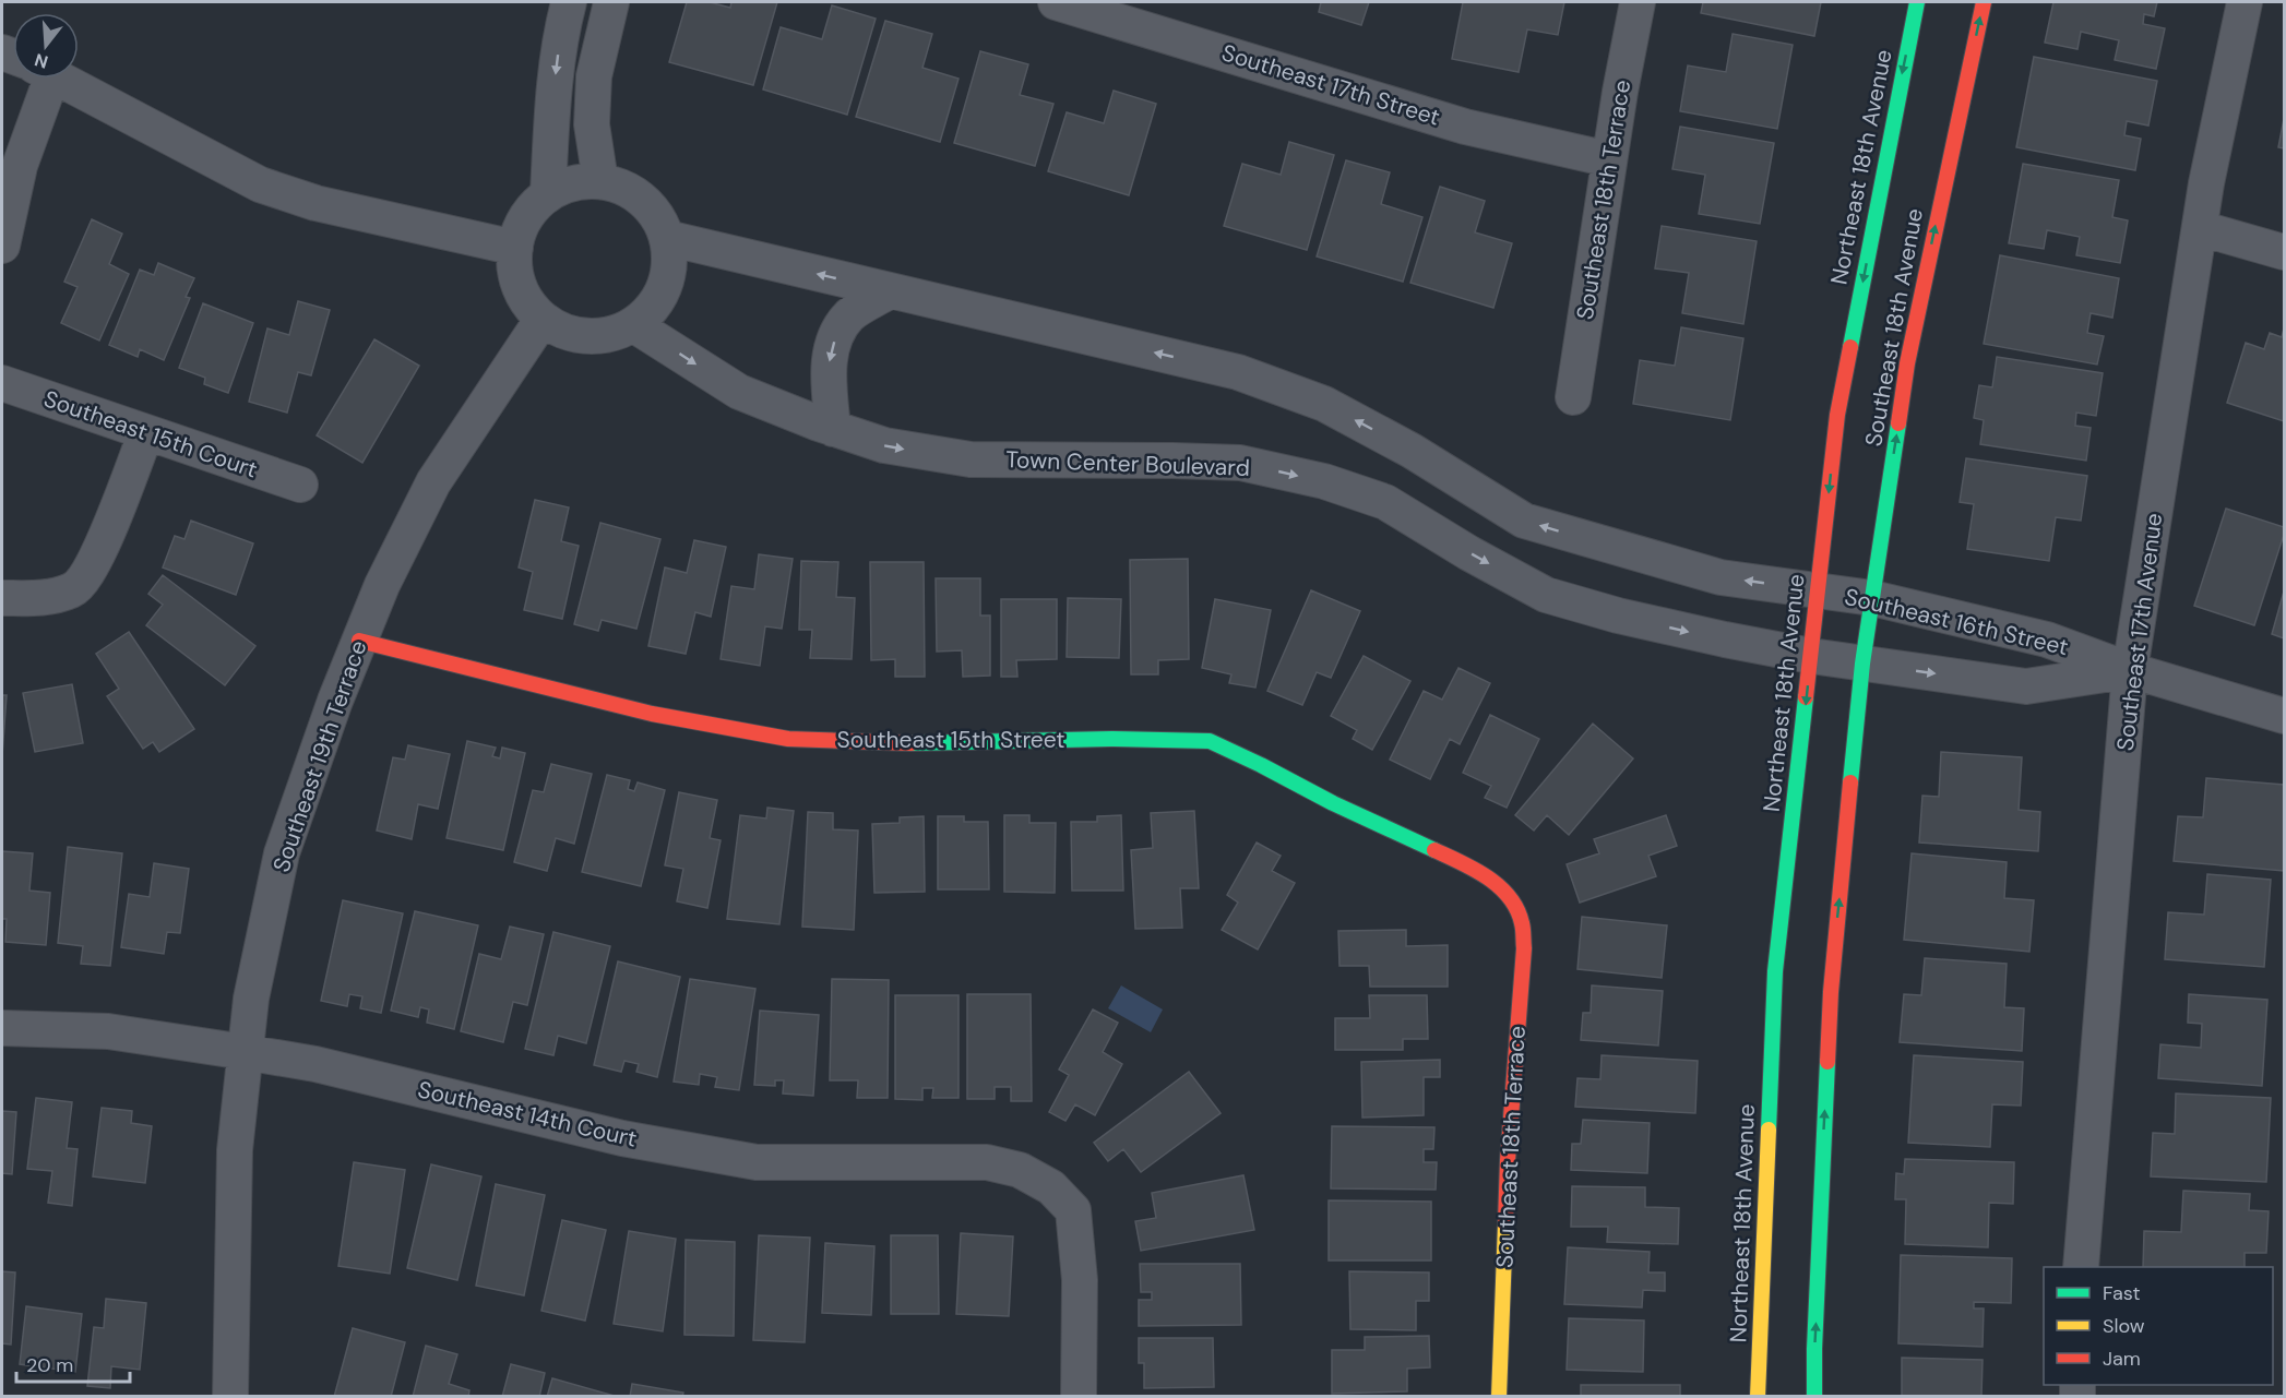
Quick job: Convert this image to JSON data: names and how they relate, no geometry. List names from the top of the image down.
{
  "streets": {
    "street": [
      "Southeast 17th Street",
      "Northeast 18th Avenue",
      "Southeast 18th Terrace",
      "Southeast 18th Avenue",
      "Southeast 15th Court",
      "Town Center Boulevard",
      "Southeast 16th Street",
      "Southeast 17th Avenue",
      "Southeast 15th Street",
      "Southeast 19th Terrace",
      "Southeast 14th Court"
    ]
  },
  "crossings": [
    ["Southeast 17th Street", "Southeast 18th Terrace"],
    ["Northeast 18th Avenue", "Town Center Boulevard"],
    ["Northeast 18th Avenue", "Southeast 16th Street"],
    ["Southeast 18th Terrace", "Southeast 15th Street"],
    ["Southeast 18th Avenue", "Southeast 16th Street"],
    ["Town Center Boulevard", "Southeast 16th Street"],
    ["Town Center Boulevard", "Southeast 19th Terrace"],
    ["Southeast 16th Street", "Southeast 17th Avenue"],
    ["Southeast 15th Street", "Southeast 19th Terrace"],
    ["Southeast 19th Terrace", "Southeast 14th Court"]
  ],
  "one_way": ["Southeast 18th Avenue"],
  "legend": ["Fast", "Slow", "Jam"],
  "scale_bar": "20 m",
  "north": "bottom"
}
